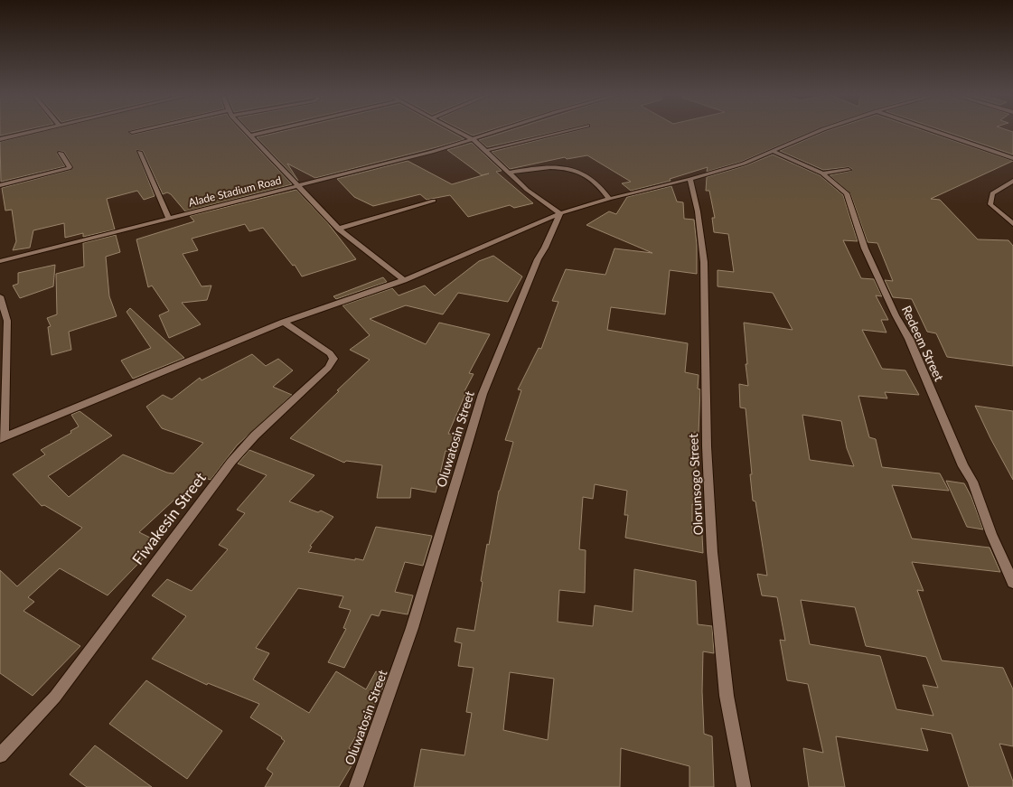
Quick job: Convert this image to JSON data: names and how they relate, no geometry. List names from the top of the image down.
{
  "streets": {
    "street": [
      "Alade Stadium Road",
      "Redeem Street",
      "Oluwatosin Street",
      "Olorunsogo Street",
      "Fiwakesin Street"
    ]
  }
}
